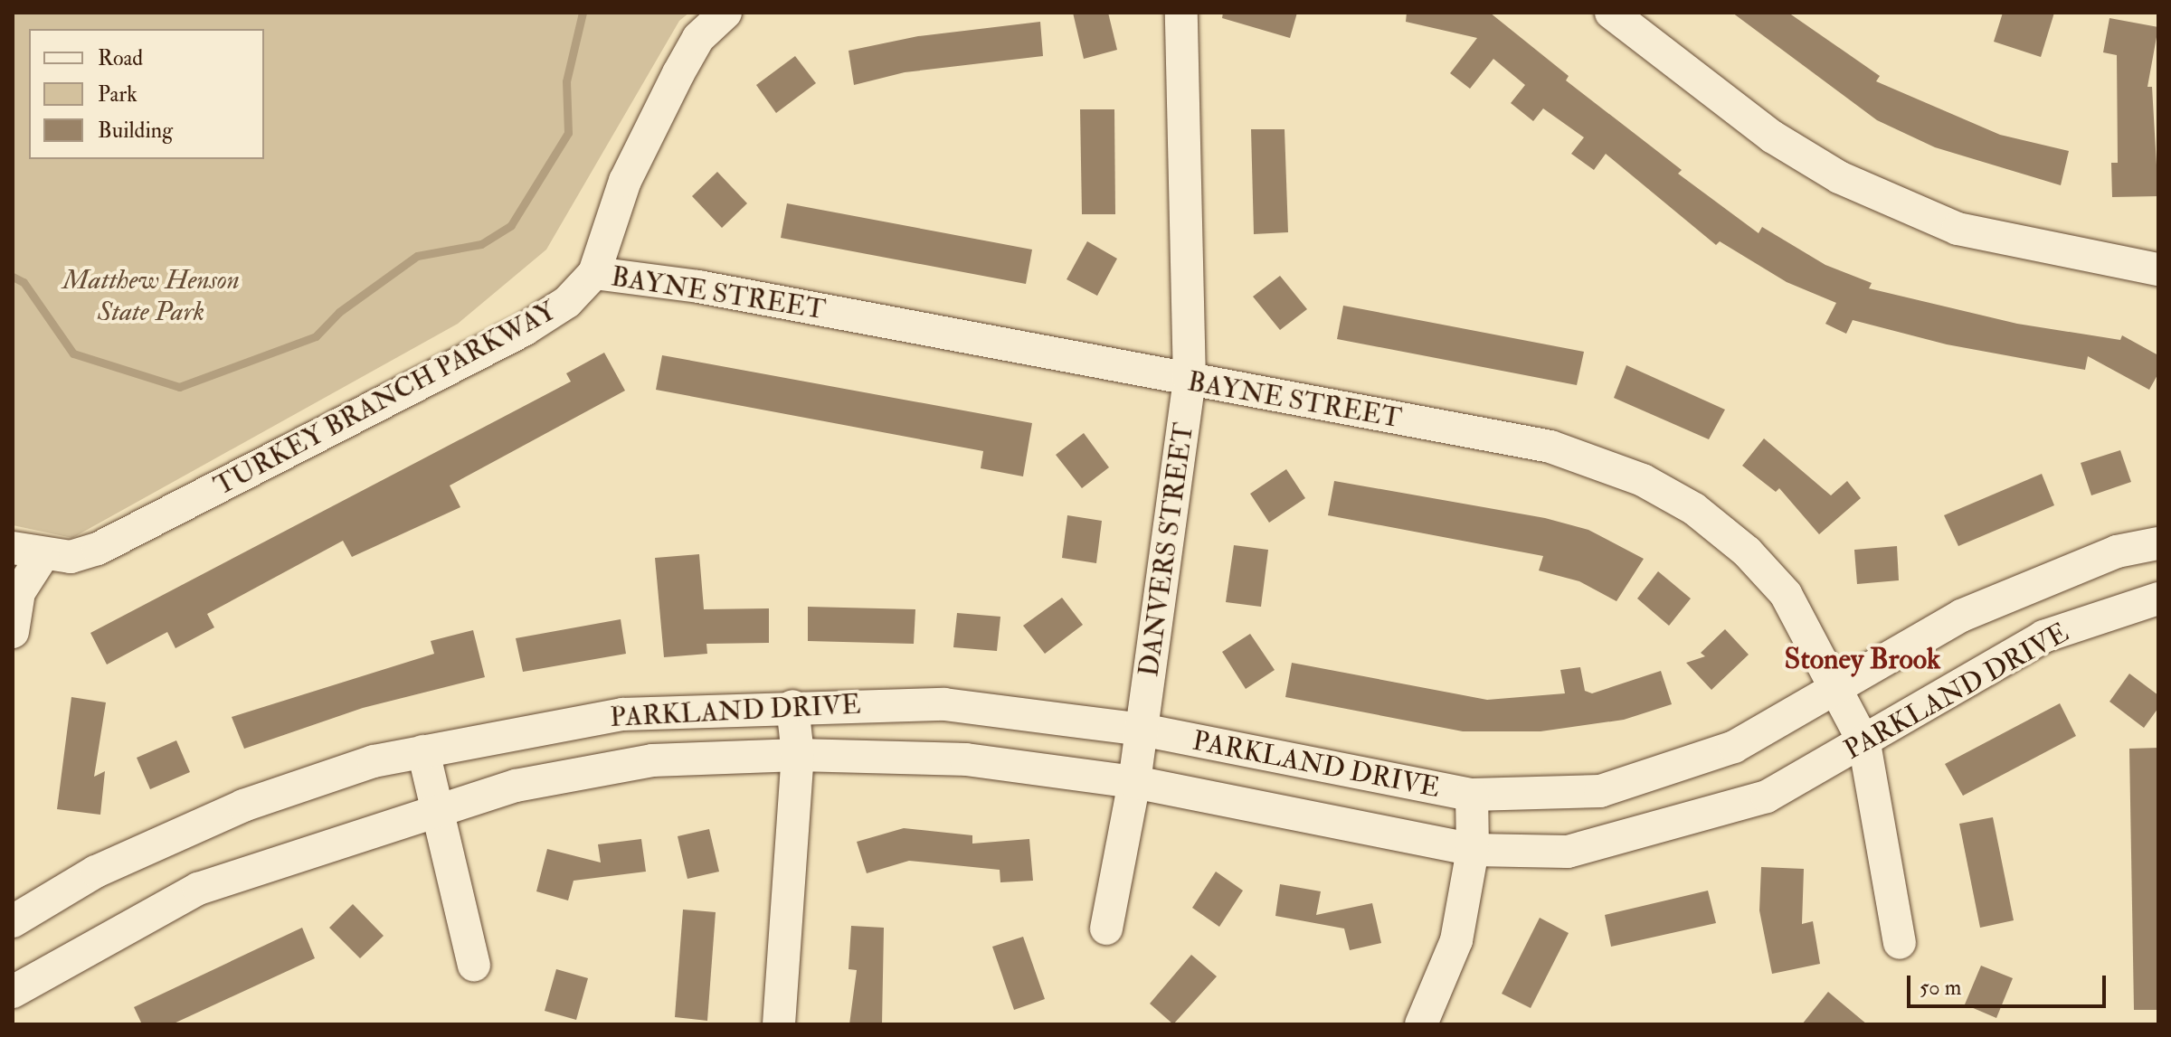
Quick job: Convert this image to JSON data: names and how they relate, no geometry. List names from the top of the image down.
{
  "streets": {
    "street": [
      "BAYNE STREET",
      "TURKEY BRANCH PARKWAY",
      "DANVERS STREET",
      "PARKLAND DRIVE"
    ]
  },
  "crossings": [
    ["BAYNE STREET", "TURKEY BRANCH PARKWAY"],
    ["BAYNE STREET", "DANVERS STREET"],
    ["BAYNE STREET", "PARKLAND DRIVE"],
    ["DANVERS STREET", "PARKLAND DRIVE"]
  ],
  "districts": ["Stoney Brook"],
  "parks": ["Matthew Henson State Park"],
  "legend": ["Road", "Park", "Building"],
  "scale_bar": "50 m"
}
